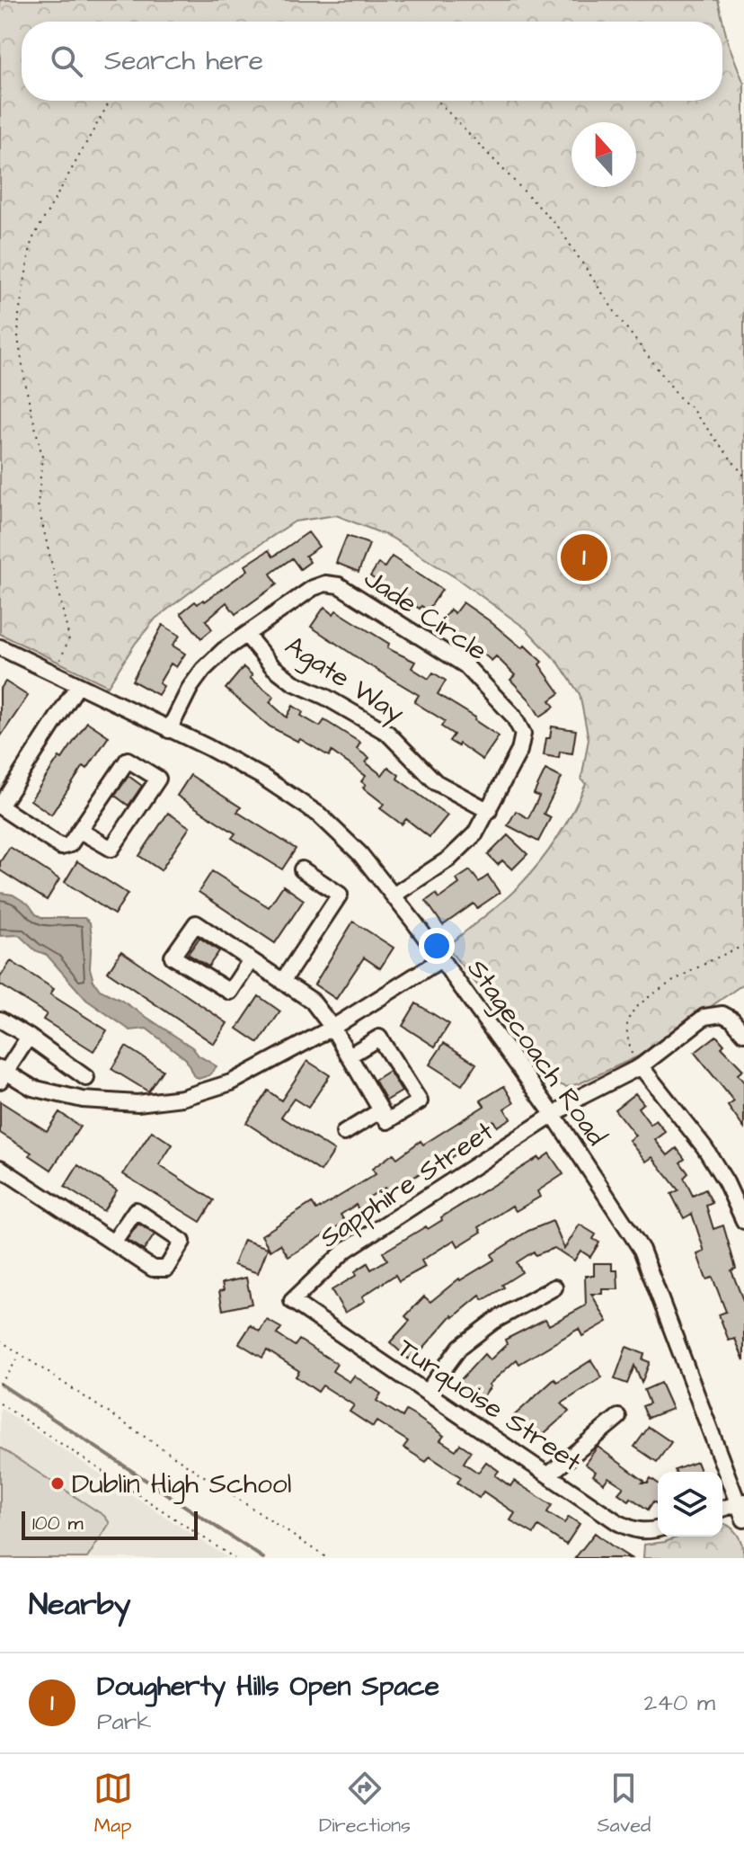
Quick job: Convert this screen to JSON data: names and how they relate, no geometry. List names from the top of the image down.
{
  "streets": {
    "street": [
      "Jade Circle",
      "Agate Way",
      "Stagecoach Road",
      "Sapphire Street",
      "Turquoise Street"
    ]
  },
  "crossings": [
    ["Jade Circle", "Agate Way"],
    ["Jade Circle", "Stagecoach Road"],
    ["Stagecoach Road", "Sapphire Street"],
    ["Sapphire Street", "Turquoise Street"]
  ],
  "places": ["Dublin High School"],
  "scale_bar": "100 m",
  "north": "top",
  "page": {
    "search": "Search here",
    "pins": "1",
    "scale": "100 m",
    "heading": "Nearby",
    "list": [
      {
        "mark": "1",
        "name": "Dougherty Hills Open Space",
        "note": "Park",
        "value": "240 m"
      }
    ],
    "nav": ["Map", "Directions", "Saved"]
  }
}
